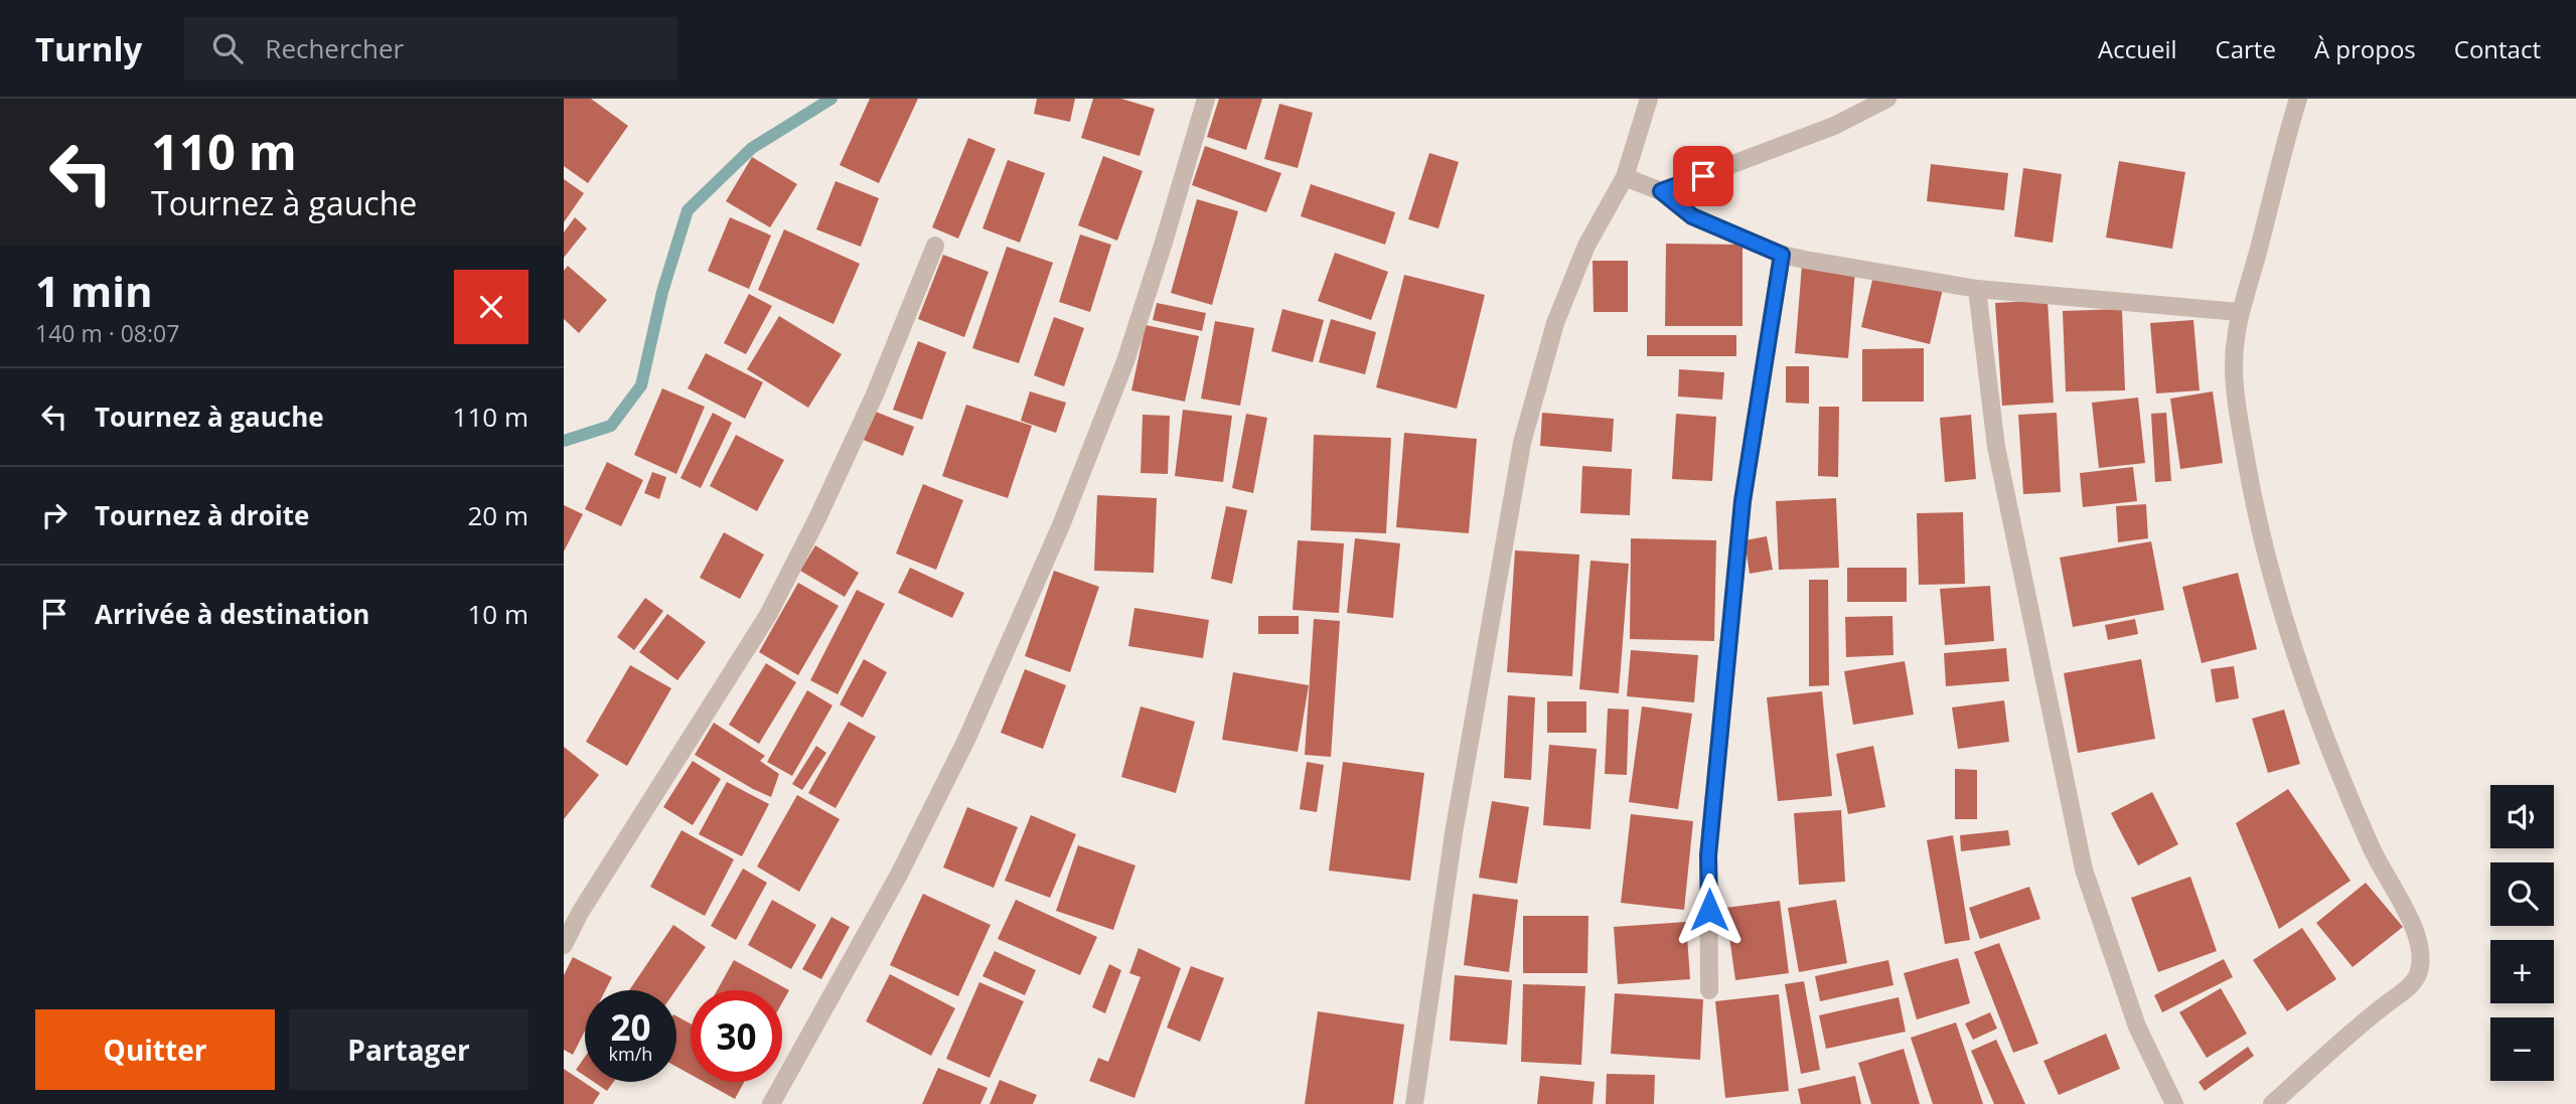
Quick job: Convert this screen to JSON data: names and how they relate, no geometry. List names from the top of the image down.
{
  "page": {
    "header": "Turnly",
    "search": "Rechercher",
    "nav": [
      "Accueil",
      "Carte",
      "À propos",
      "Contact"
    ],
    "turn": ["110 m", "Tournez à gauche"],
    "heading": ["1 min", "140 m · 08:07"],
    "list": [
      {
        "name": "Tournez à gauche",
        "value": "110 m"
      },
      {
        "name": "Tournez à droite",
        "value": "20 m"
      },
      {
        "name": "Arrivée à destination",
        "value": "10 m"
      }
    ],
    "map_buttons": ["+", "−"],
    "speed": "20 km/h",
    "limit": "30",
    "buttons": ["Quitter", "Partager"]
  }
}
